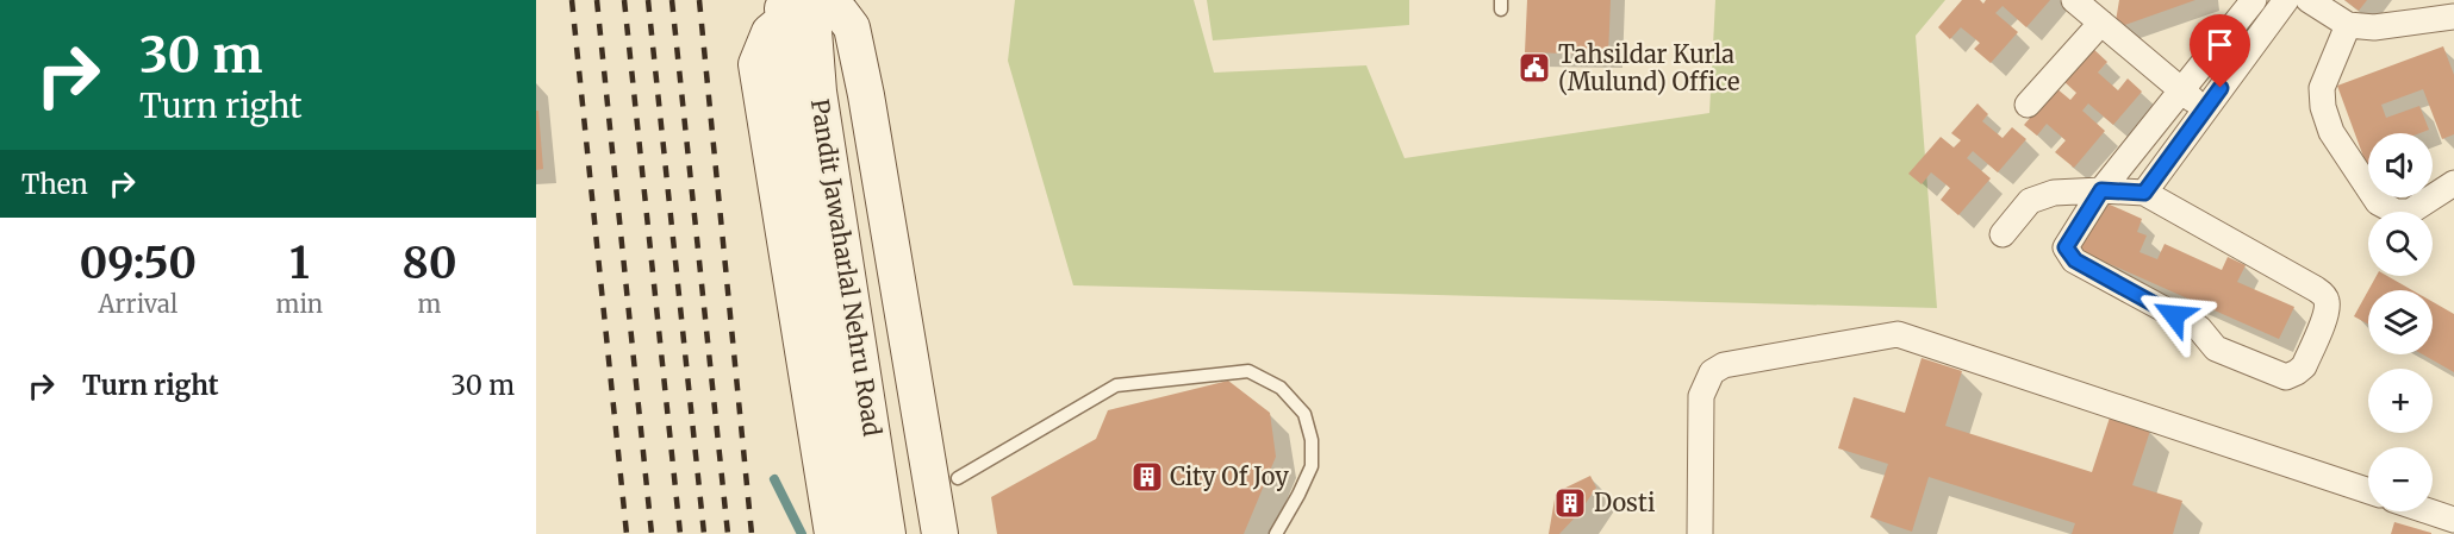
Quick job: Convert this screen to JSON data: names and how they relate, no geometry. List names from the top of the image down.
{
  "streets": {
    "main road": ["Pandit Jawaharlal Nehru Road"]
  },
  "places": {
    "public building": ["Tahsildar Kurla (Mulund) Office"],
    "building": ["City Of Joy", "Dosti"]
  },
  "page": {
    "turn": ["30 m", "Turn right"],
    "map_buttons": ["+", "−"],
    "then": "Then",
    "eta": [
      "09:50",
      "Arrival",
      "1",
      "min",
      "80",
      "m"
    ],
    "list": [
      {
        "name": "Turn right",
        "value": "30 m"
      }
    ]
  }
}
